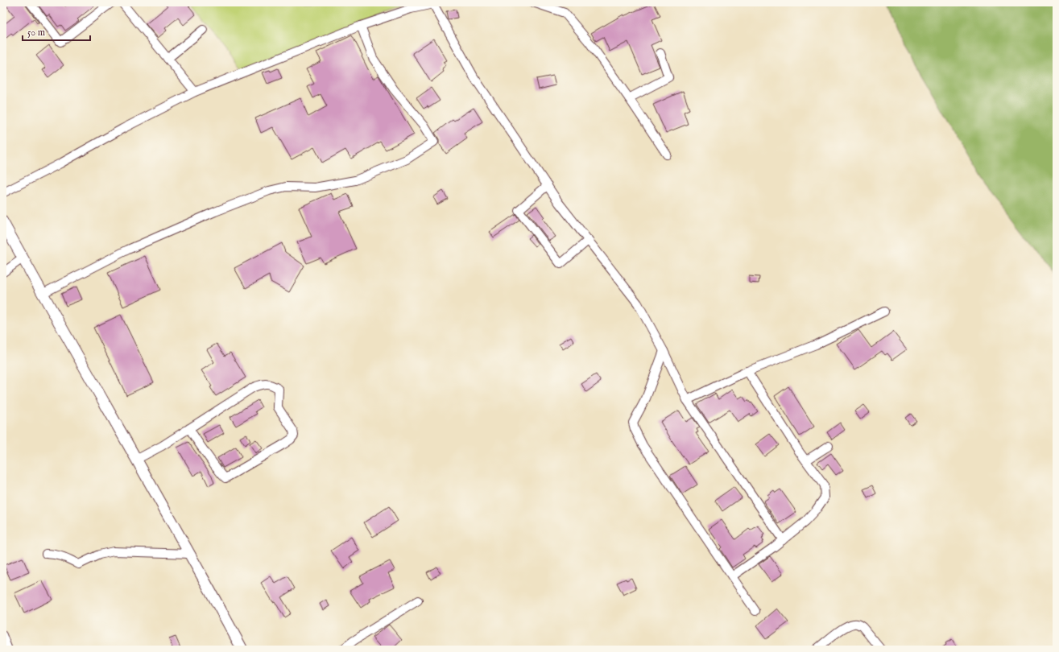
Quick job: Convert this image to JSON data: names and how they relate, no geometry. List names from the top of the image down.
{
  "scale_bar": "50 m"
}
